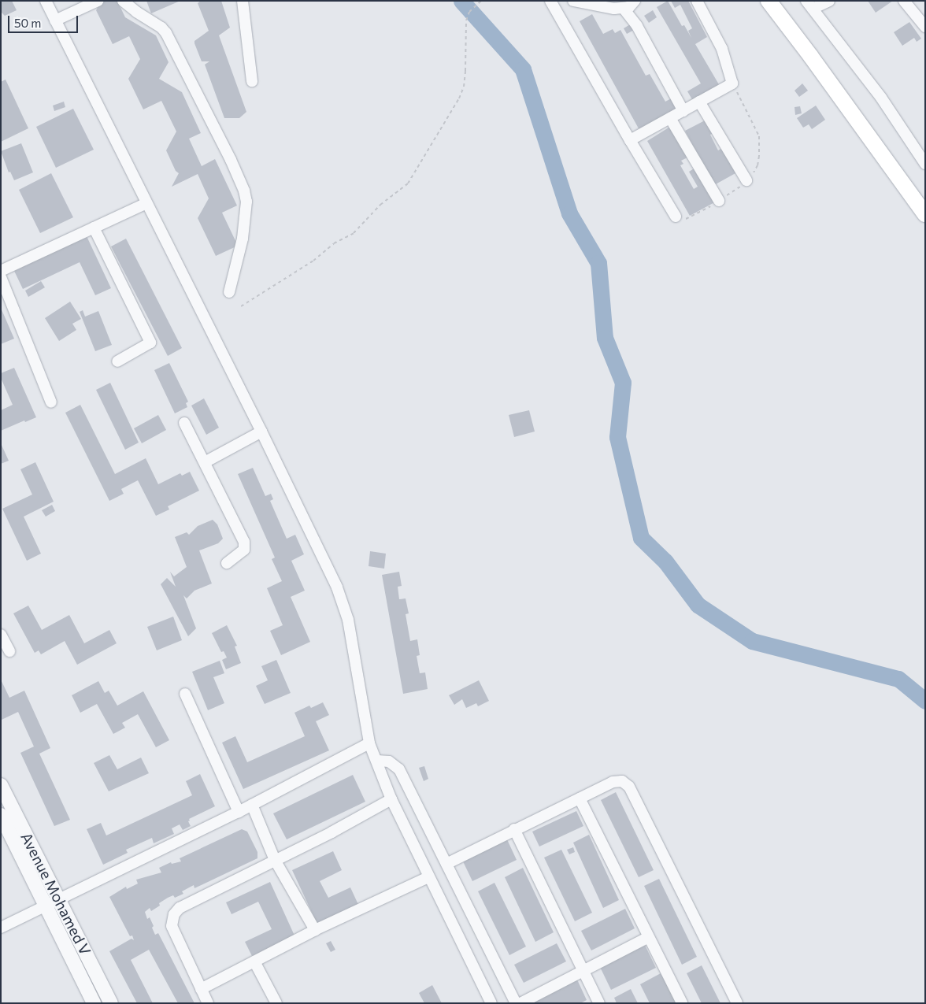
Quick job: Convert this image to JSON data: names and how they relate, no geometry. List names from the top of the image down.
{
  "streets": {
    "street": ["Avenue Mohamed V"]
  },
  "scale_bar": "50 m"
}
